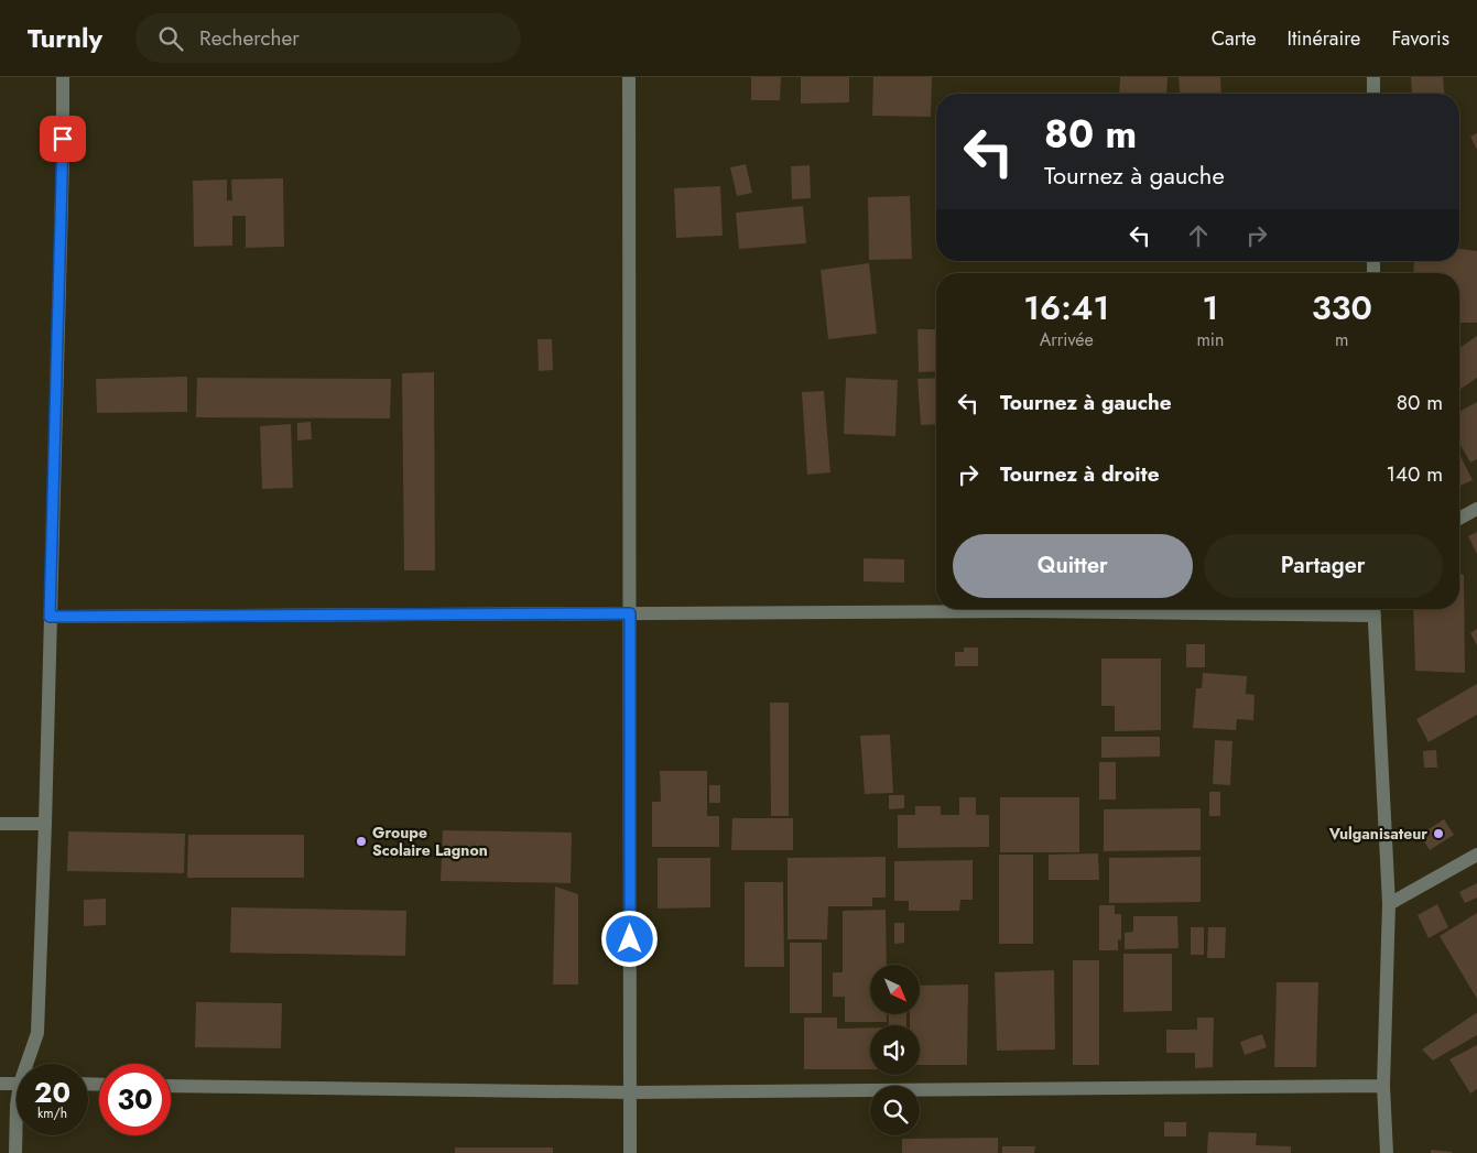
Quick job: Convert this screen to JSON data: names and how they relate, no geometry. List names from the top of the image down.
{
  "places": ["Vulganisateur", "Groupe Scolaire Lagnon"],
  "north": "bottom right",
  "page": {
    "header": "Turnly",
    "search": "Rechercher",
    "nav": ["Carte", "Itinéraire", "Favoris"],
    "turn": ["80 m", "Tournez à gauche"],
    "eta": [
      "16:41",
      "Arrivée",
      "1",
      "min",
      "330",
      "m"
    ],
    "list": [
      {
        "name": "Tournez à gauche",
        "value": "80 m"
      },
      {
        "name": "Tournez à droite",
        "value": "140 m"
      }
    ],
    "buttons": ["Quitter", "Partager"],
    "speed": "20 km/h",
    "limit": "30"
  }
}
